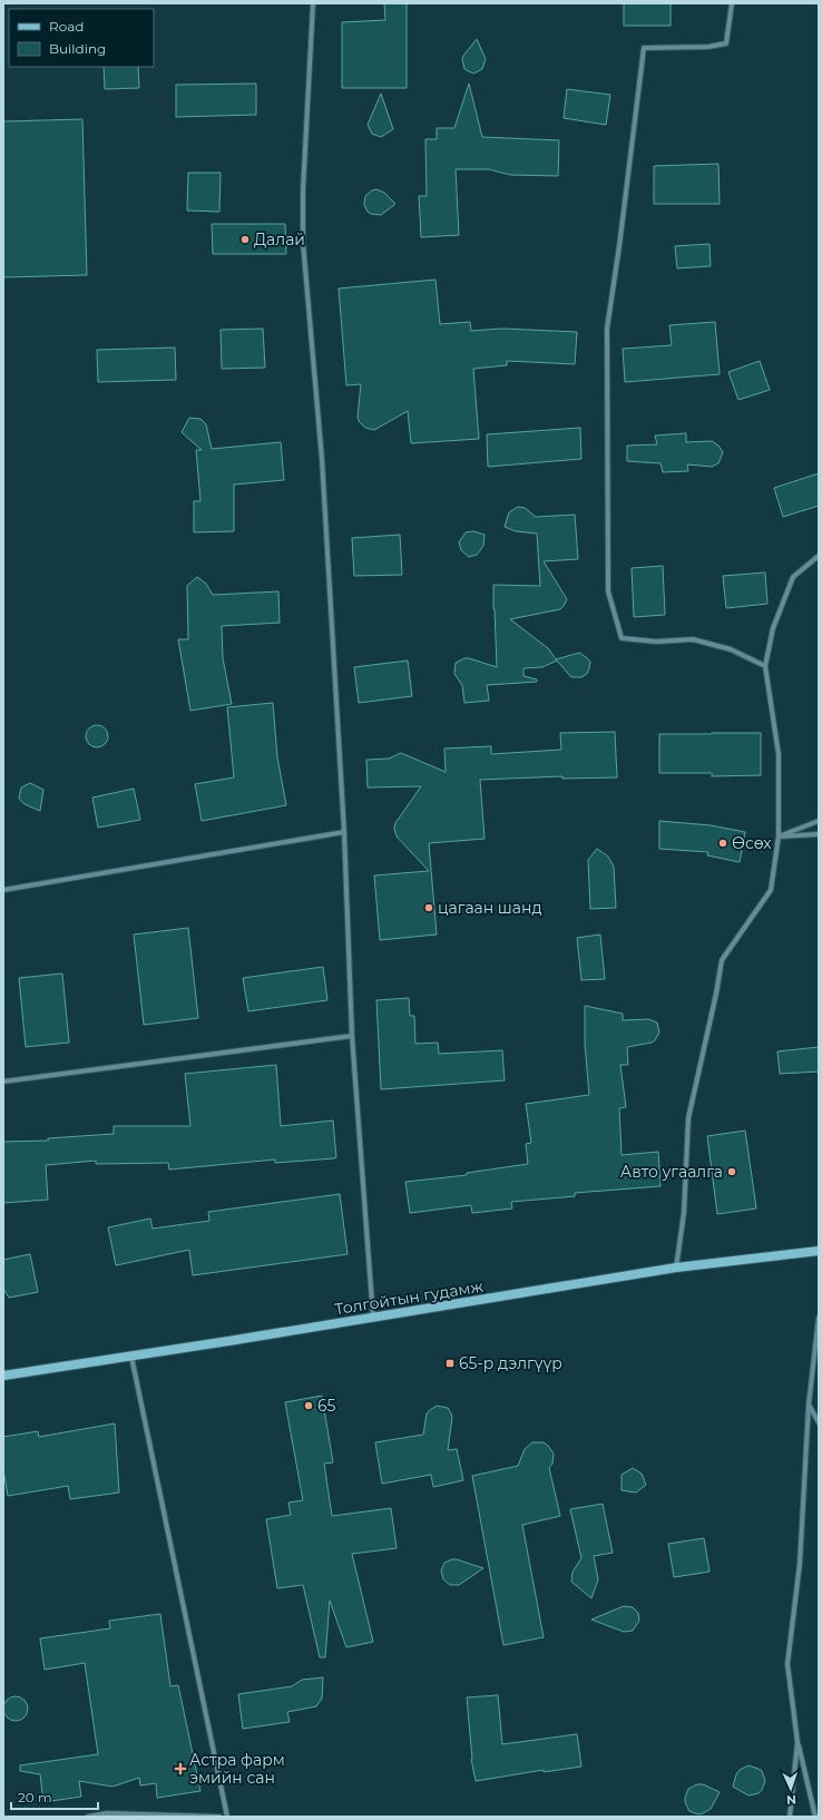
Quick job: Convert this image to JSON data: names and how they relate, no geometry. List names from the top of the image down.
{
  "streets": {
    "main road": ["Толгойтын гудамж"]
  },
  "places": {
    "other": [
      "Далай",
      "Өсөх",
      "цагаан шанд",
      "Авто угаалга",
      "65"
    ],
    "transit": ["65-р дэлгүүр"],
    "health": ["Астра фарм эмийн сан"]
  },
  "legend": ["Road", "Building"],
  "scale_bar": "20 m",
  "north": "bottom"
}
